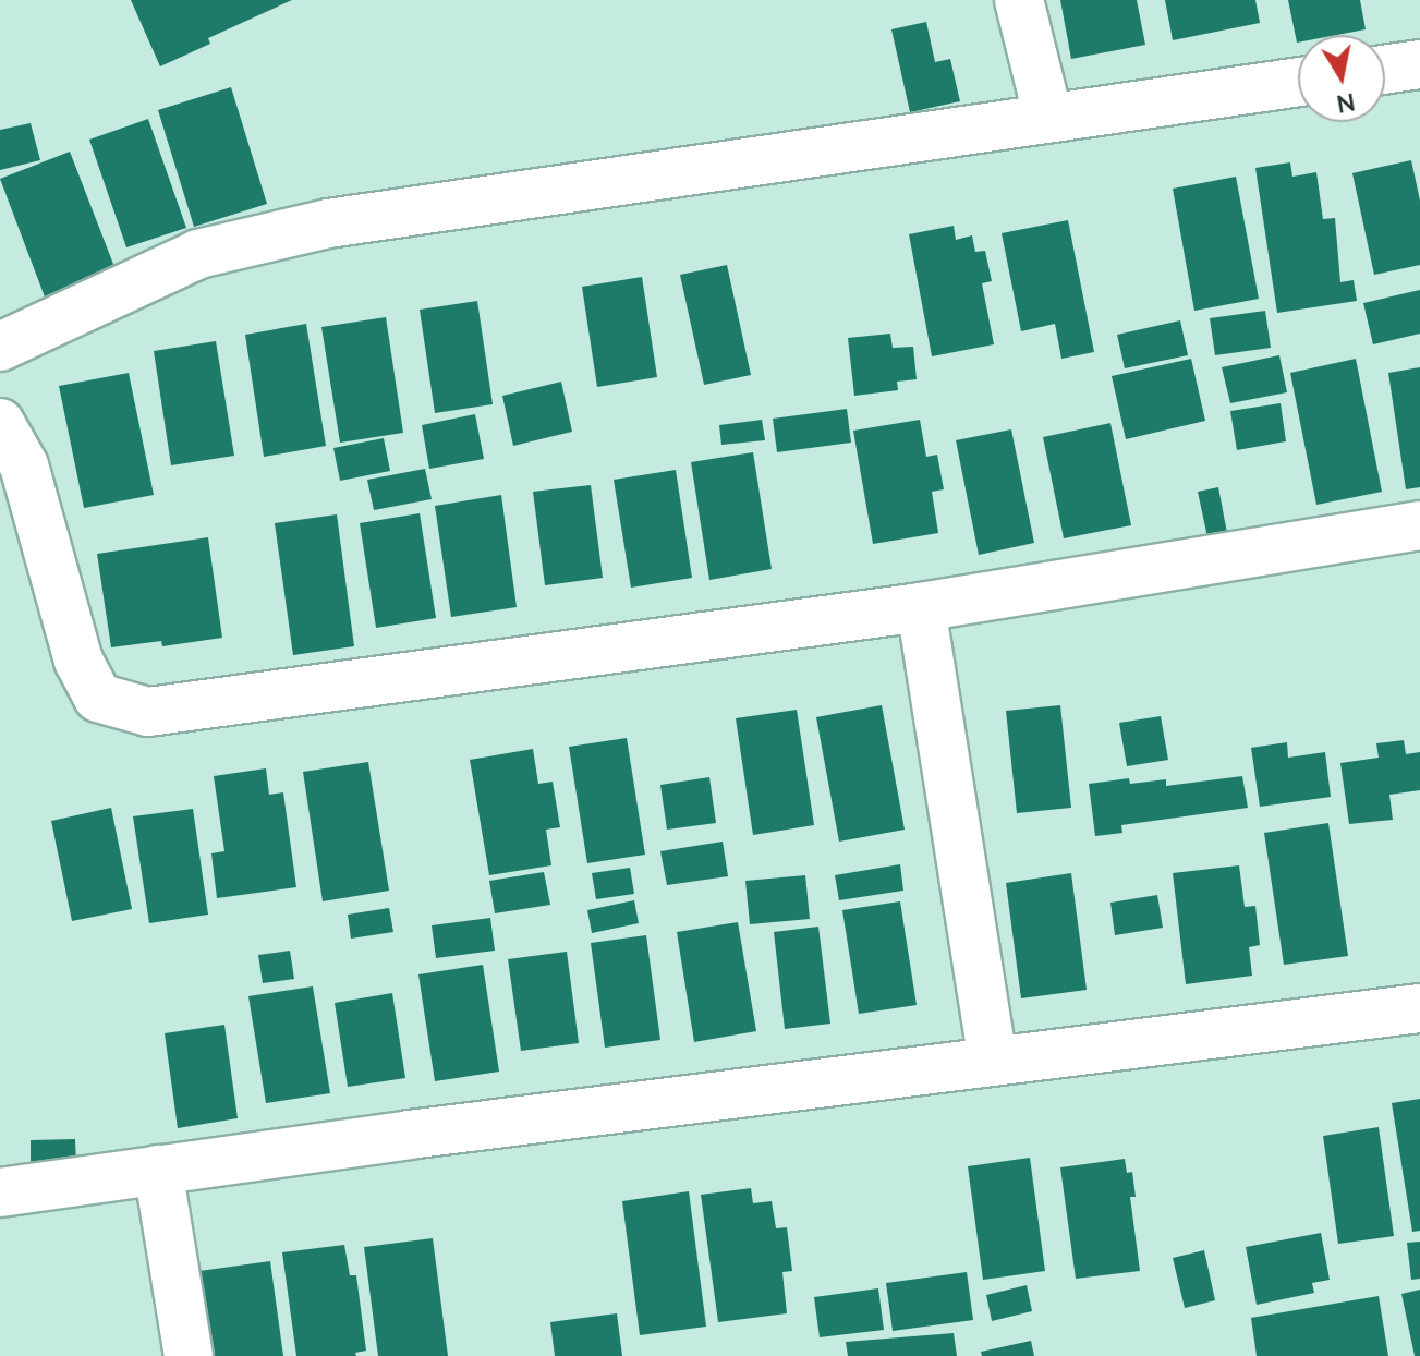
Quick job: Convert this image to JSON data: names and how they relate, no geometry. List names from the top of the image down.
{
  "north": "bottom"
}
